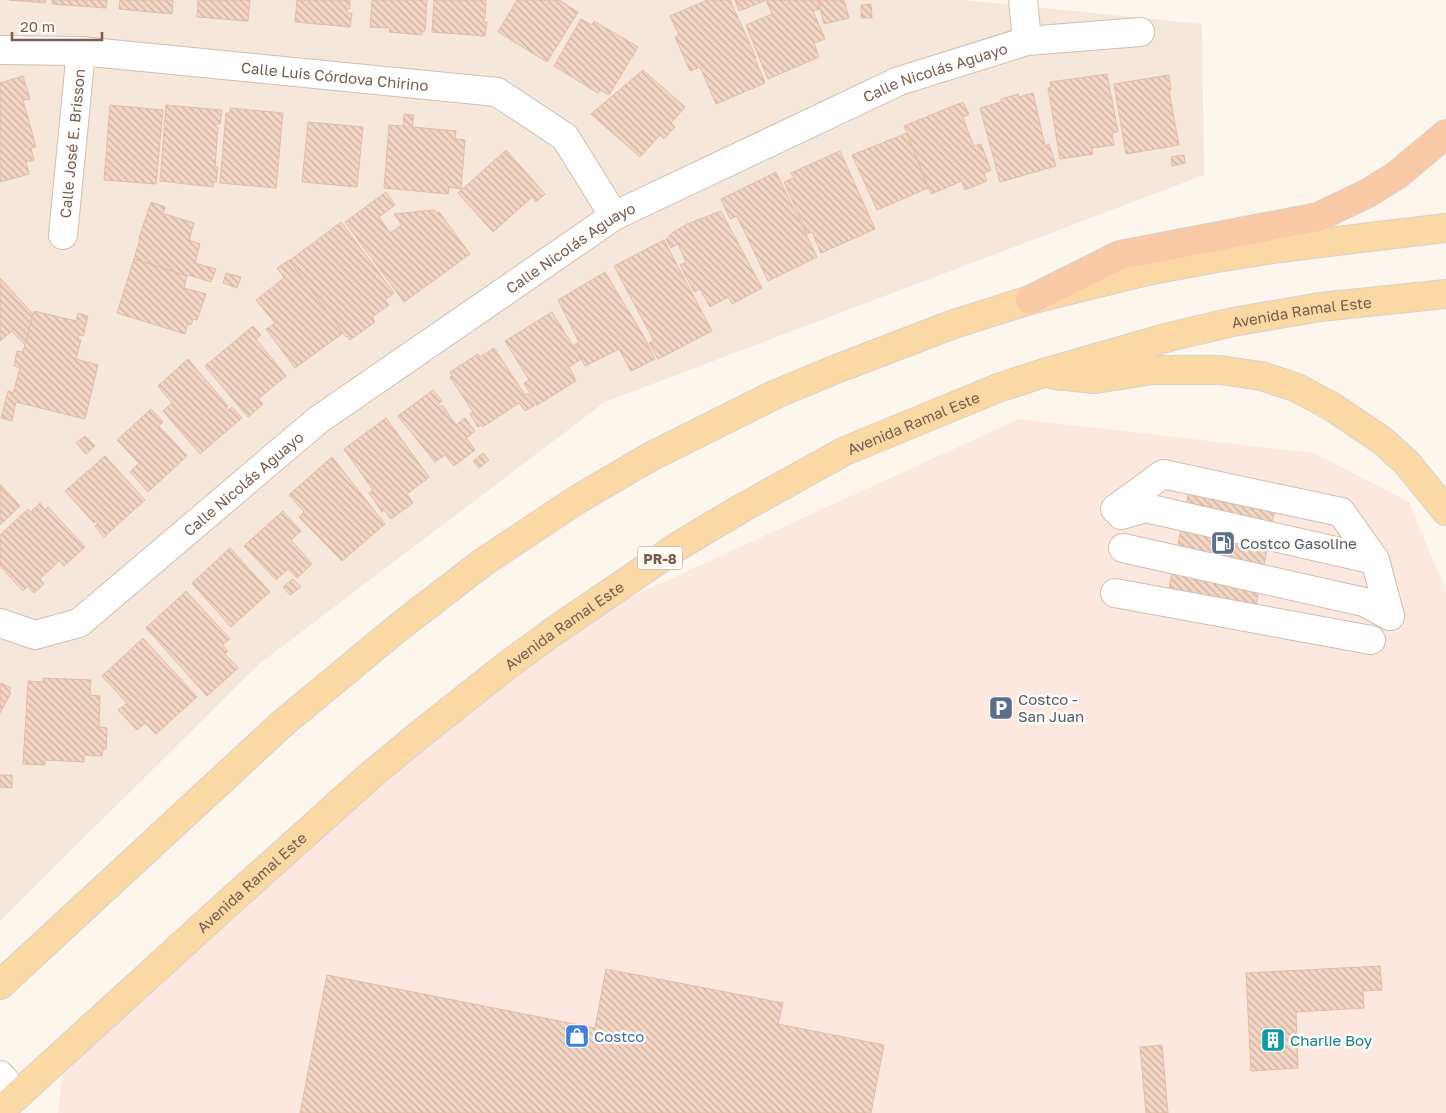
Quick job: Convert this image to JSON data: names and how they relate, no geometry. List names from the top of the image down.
{
  "streets": {
    "main road": ["Avenida Ramal Este", "PR-8"],
    "street": ["Calle Nicolás Aguayo", "Calle Luis Córdova Chirino", "Calle José E. Brisson"]
  },
  "crossings": [
    ["Calle Nicolás Aguayo", "Calle Luis Córdova Chirino"],
    ["Calle Luis Córdova Chirino", "Calle José E. Brisson"]
  ],
  "places": {
    "fuel station": ["Costco Gasoline"],
    "parking": ["Costco - San Juan"],
    "shop": ["Costco"],
    "building": ["Charlie Boy"]
  },
  "scale_bar": "20 m"
}
